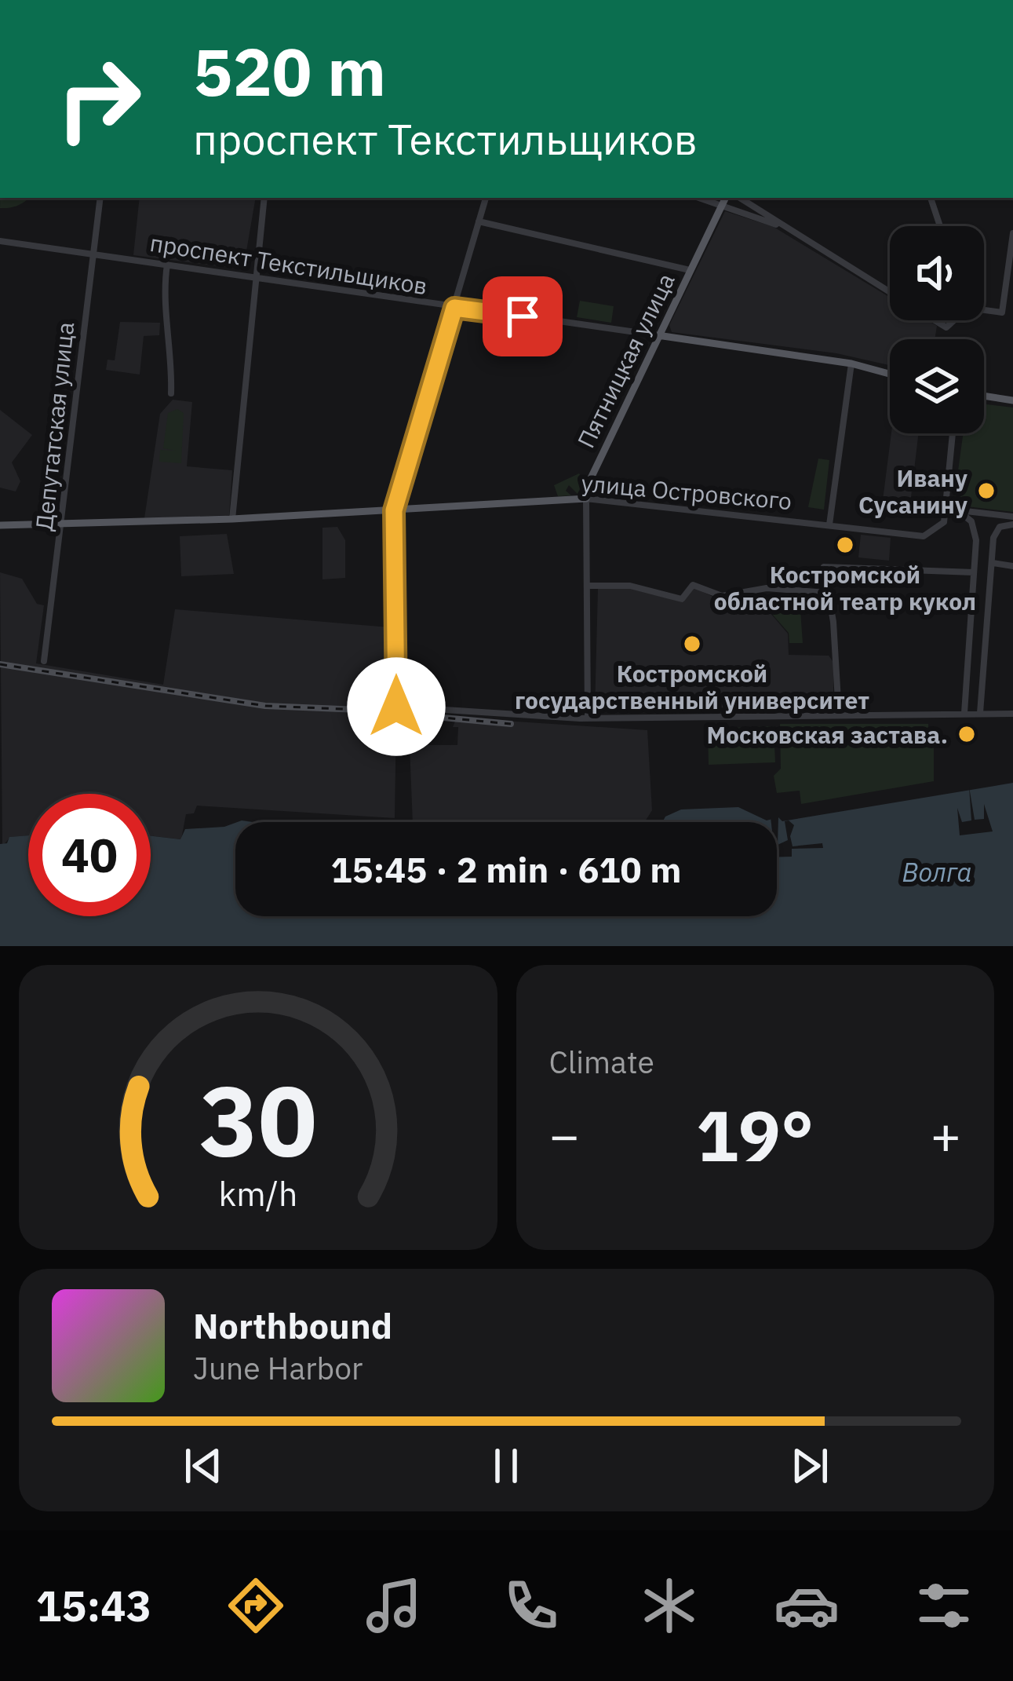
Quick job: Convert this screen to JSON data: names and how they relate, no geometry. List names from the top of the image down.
{
  "streets": {
    "main road": ["проспект Текстильщиков", "Пятницкая улица", "улица Островского"],
    "street": ["Депутатская улица"]
  },
  "crossings": [
    ["проспект Текстильщиков", "Пятницкая улица"],
    ["проспект Текстильщиков", "Депутатская улица"],
    ["Пятницкая улица", "улица Островского"],
    ["Депутатская улица", "улица Островского"]
  ],
  "water": ["Волга"],
  "places": [
    "Ивану Сусанину",
    "Костромской областной театр кукол",
    "Костромской государственный университет",
    "Московская застава."
  ],
  "page": {
    "turn": ["520 m", "проспект Текстильщиков"],
    "limit": "40",
    "trip": "15:45 · 2 min · 610 m",
    "tile": "Climate",
    "heat": ["−", "19°", "+"],
    "song": ["Northbound", "June Harbor"],
    "tabs": "15:43",
    "gauge": ["30", "km/h"]
  }
}
